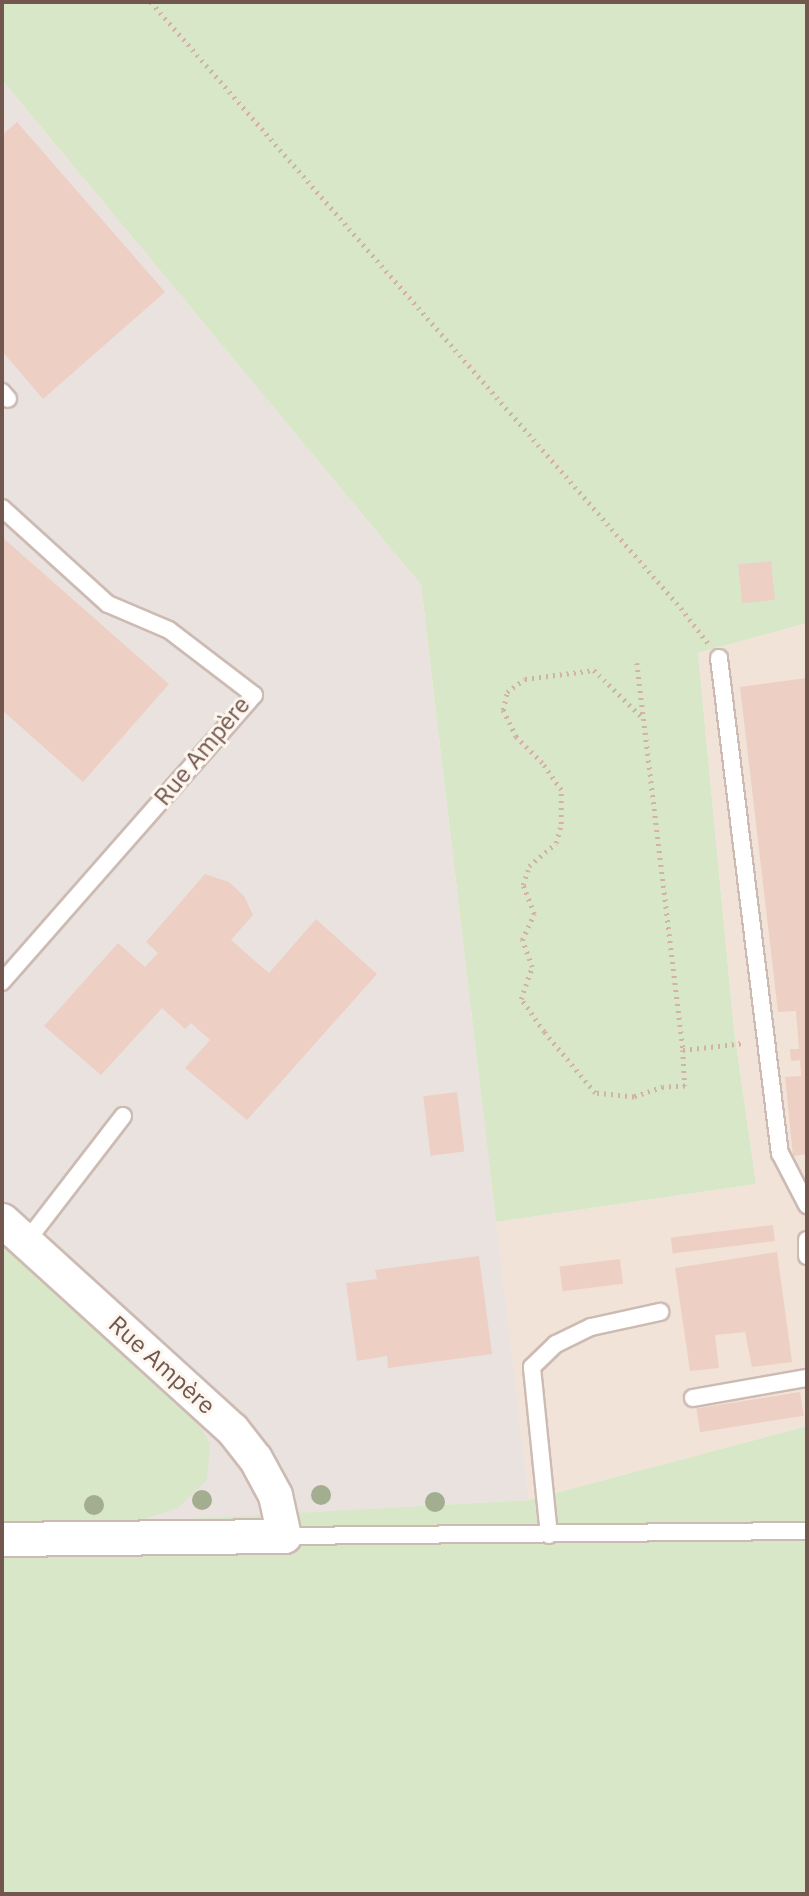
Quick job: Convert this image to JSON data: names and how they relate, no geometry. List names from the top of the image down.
{
  "streets": {
    "street": ["Rue Ampère"]
  }
}
